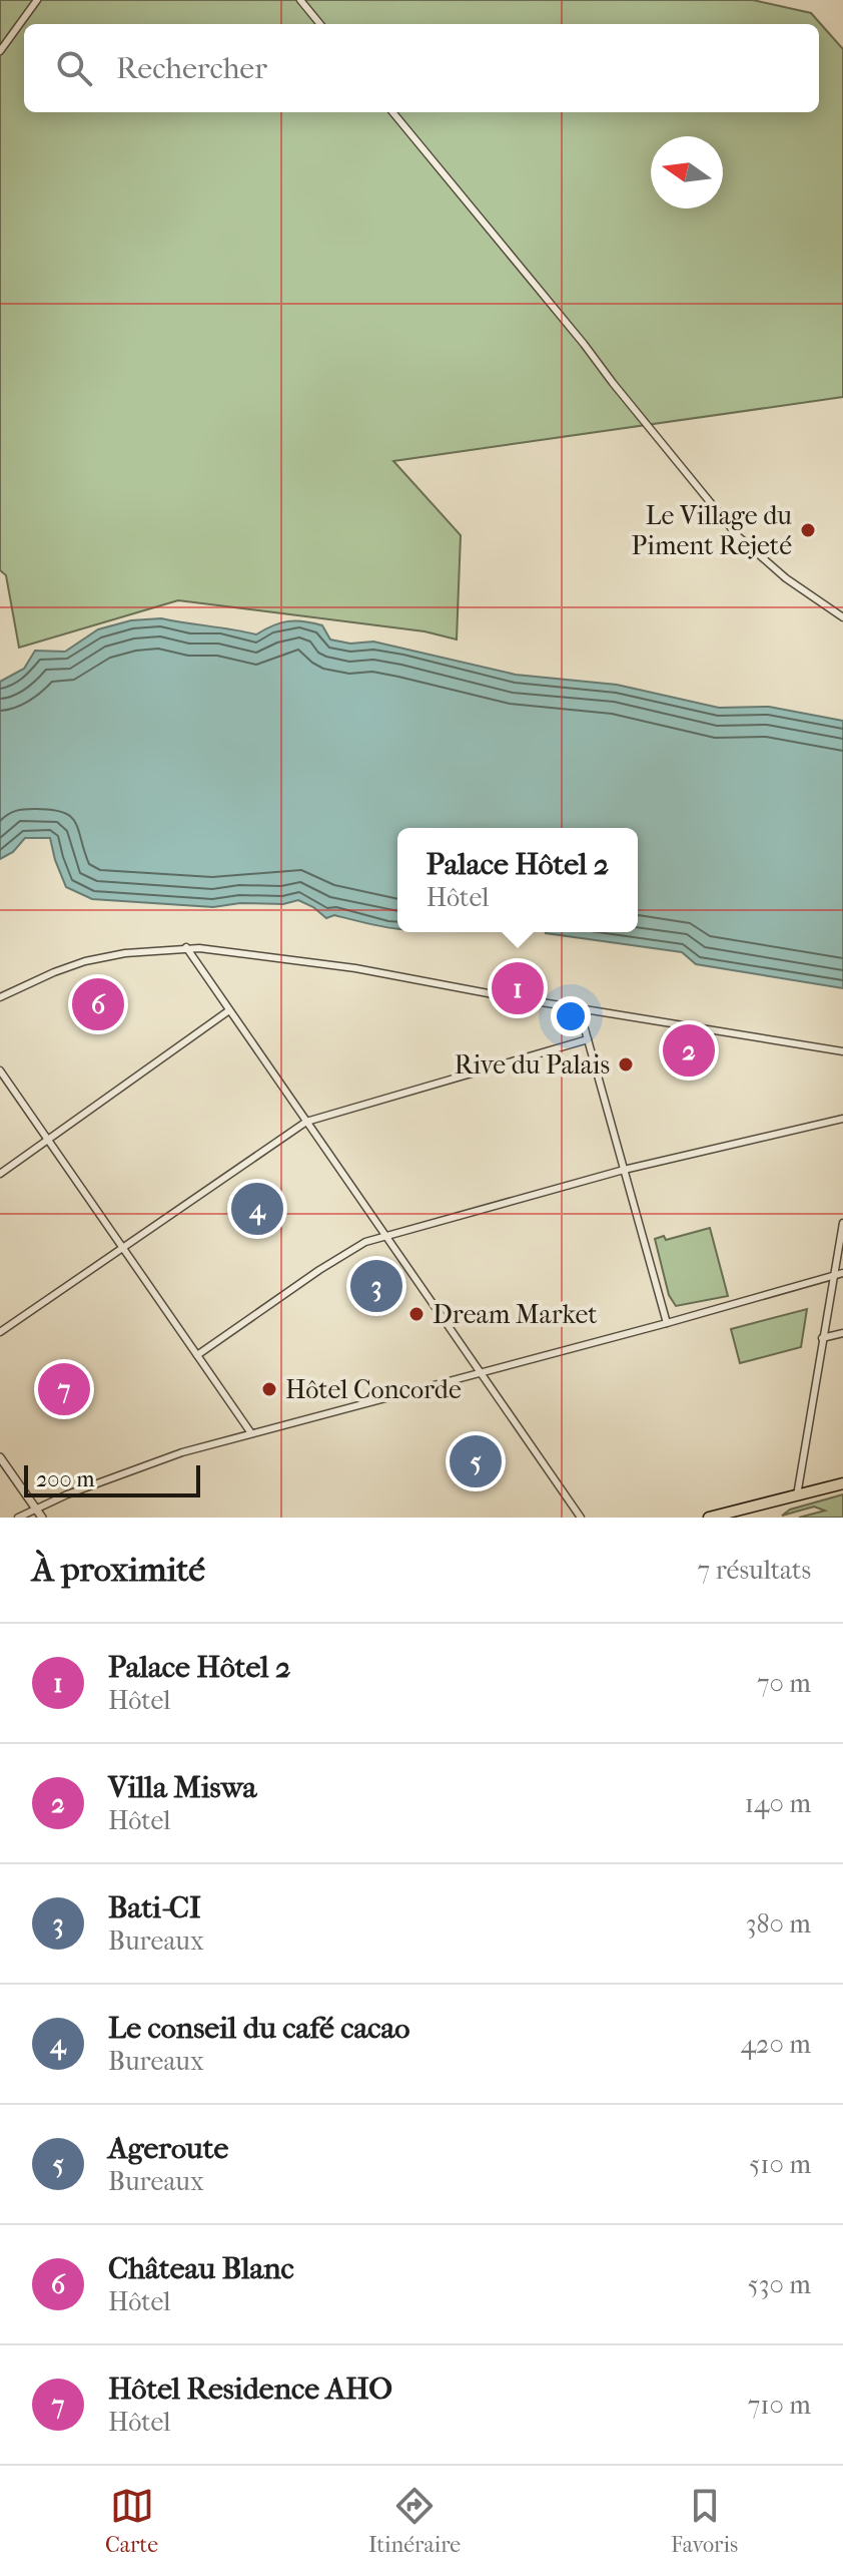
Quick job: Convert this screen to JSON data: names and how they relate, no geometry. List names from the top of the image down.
{
  "places": [
    "Le Village du Piment Rejeté",
    "Rive du Palais",
    "Dream Market",
    "Hôtel Concorde"
  ],
  "scale_bar": "200 m",
  "north": "left",
  "page": {
    "search": "Rechercher",
    "popup": ["Palace Hôtel 2", "Hôtel"],
    "pins": [
      "1",
      "6",
      "2",
      "4",
      "3",
      "7",
      "5"
    ],
    "scale": "200 m",
    "heading": ["À proximité", "7 résultats"],
    "list": [
      {
        "mark": "1",
        "name": "Palace Hôtel 2",
        "note": "Hôtel",
        "value": "70 m"
      },
      {
        "mark": "2",
        "name": "Villa Miswa",
        "note": "Hôtel",
        "value": "140 m"
      },
      {
        "mark": "3",
        "name": "Bati-CI",
        "note": "Bureaux",
        "value": "380 m"
      },
      {
        "mark": "4",
        "name": "Le conseil du café cacao",
        "note": "Bureaux",
        "value": "420 m"
      },
      {
        "mark": "5",
        "name": "Ageroute",
        "note": "Bureaux",
        "value": "510 m"
      },
      {
        "mark": "6",
        "name": "Château Blanc",
        "note": "Hôtel",
        "value": "530 m"
      },
      {
        "mark": "7",
        "name": "Hôtel Residence AHO",
        "note": "Hôtel",
        "value": "710 m"
      }
    ],
    "nav": ["Carte", "Itinéraire", "Favoris"]
  }
}
